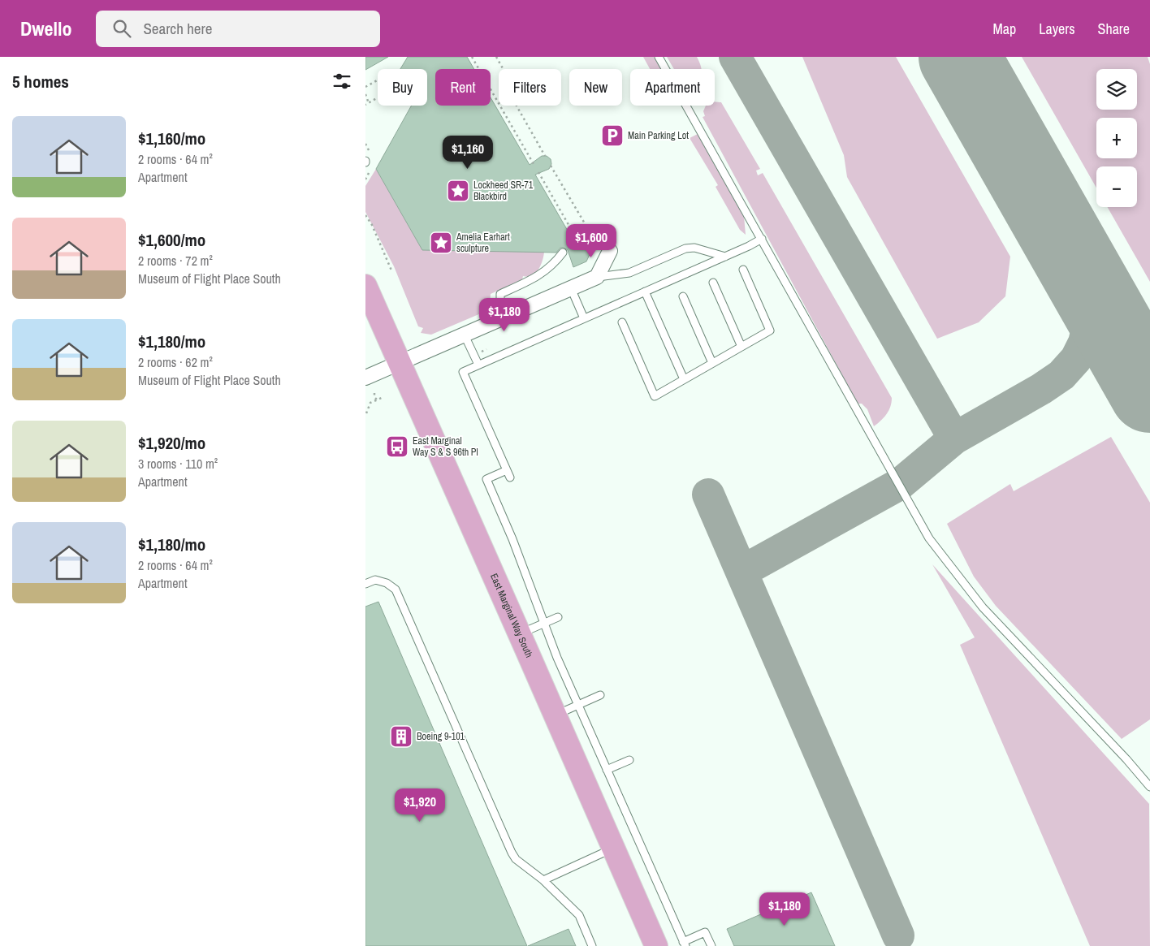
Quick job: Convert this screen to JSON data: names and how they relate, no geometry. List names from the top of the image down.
{
  "streets": {
    "main road": ["East Marginal Way South"]
  },
  "places": {
    "parking": ["Main Parking Lot"],
    "place": ["Lockheed SR-71 Blackbird", "Amelia Earhart sculpture"],
    "bus stop": ["East Marginal Way S & S 96th Pl"],
    "building": ["Boeing 9-101"]
  },
  "page": {
    "header": "Dwello",
    "search": "Search here",
    "nav": ["Map", "Layers", "Share"],
    "heading": "5 homes",
    "map_buttons": ["+", "−"],
    "chip": [
      "Buy",
      "Rent",
      "Filters",
      "New",
      "Apartment"
    ],
    "list": [
      {
        "name": "$1,160/mo",
        "note": "2 rooms · 64 m² · Apartment"
      },
      {
        "name": "$1,600/mo",
        "note": "2 rooms · 72 m² · Museum of Flight Place South"
      },
      {
        "name": "$1,180/mo",
        "note": "2 rooms · 62 m² · Museum of Flight Place South"
      },
      {
        "name": "$1,920/mo",
        "note": "3 rooms · 110 m² · Apartment"
      },
      {
        "name": "$1,180/mo",
        "note": "2 rooms · 64 m² · Apartment"
      }
    ],
    "price": [
      "$1,160",
      "$1,600",
      "$1,180",
      "$1,920",
      "$1,180"
    ]
  }
}
